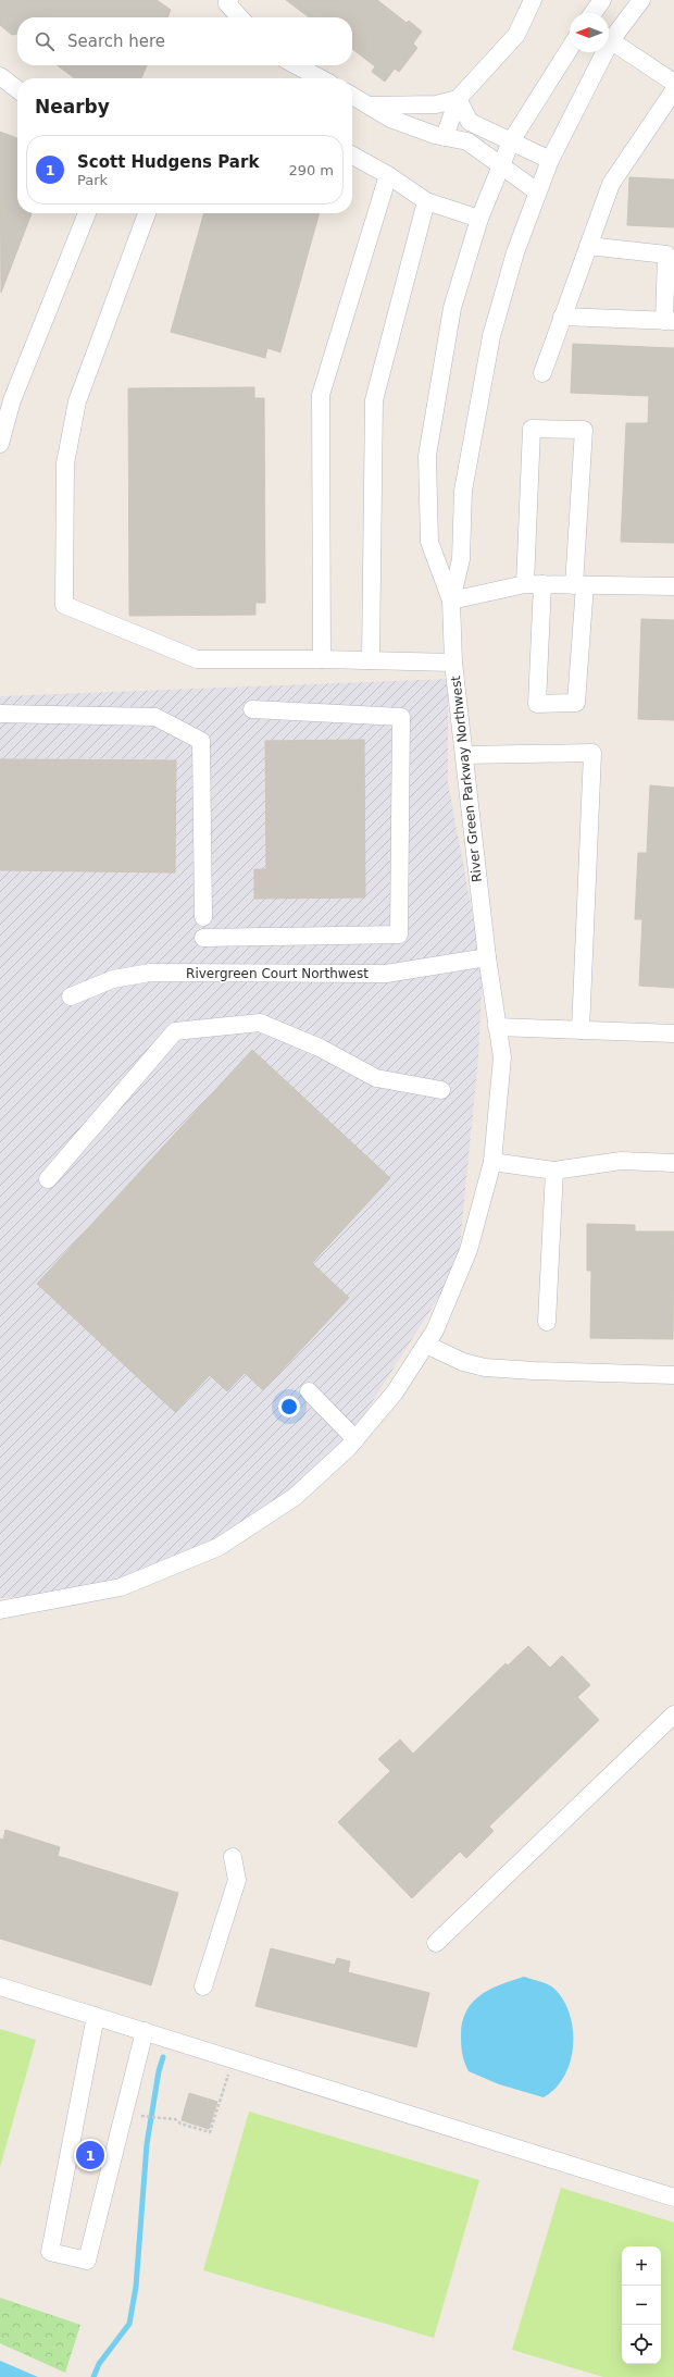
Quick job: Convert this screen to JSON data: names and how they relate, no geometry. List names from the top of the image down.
{
  "streets": {
    "street": ["River Green Parkway Northwest", "Rivergreen Court Northwest"]
  },
  "crossings": [
    ["River Green Parkway Northwest", "Rivergreen Court Northwest"]
  ],
  "north": "left",
  "page": {
    "search": "Search here",
    "heading": "Nearby",
    "list": [
      {
        "mark": "1",
        "name": "Scott Hudgens Park",
        "note": "Park",
        "value": "290 m"
      }
    ],
    "pins": "1",
    "map_buttons": ["+", "−"]
  }
}
